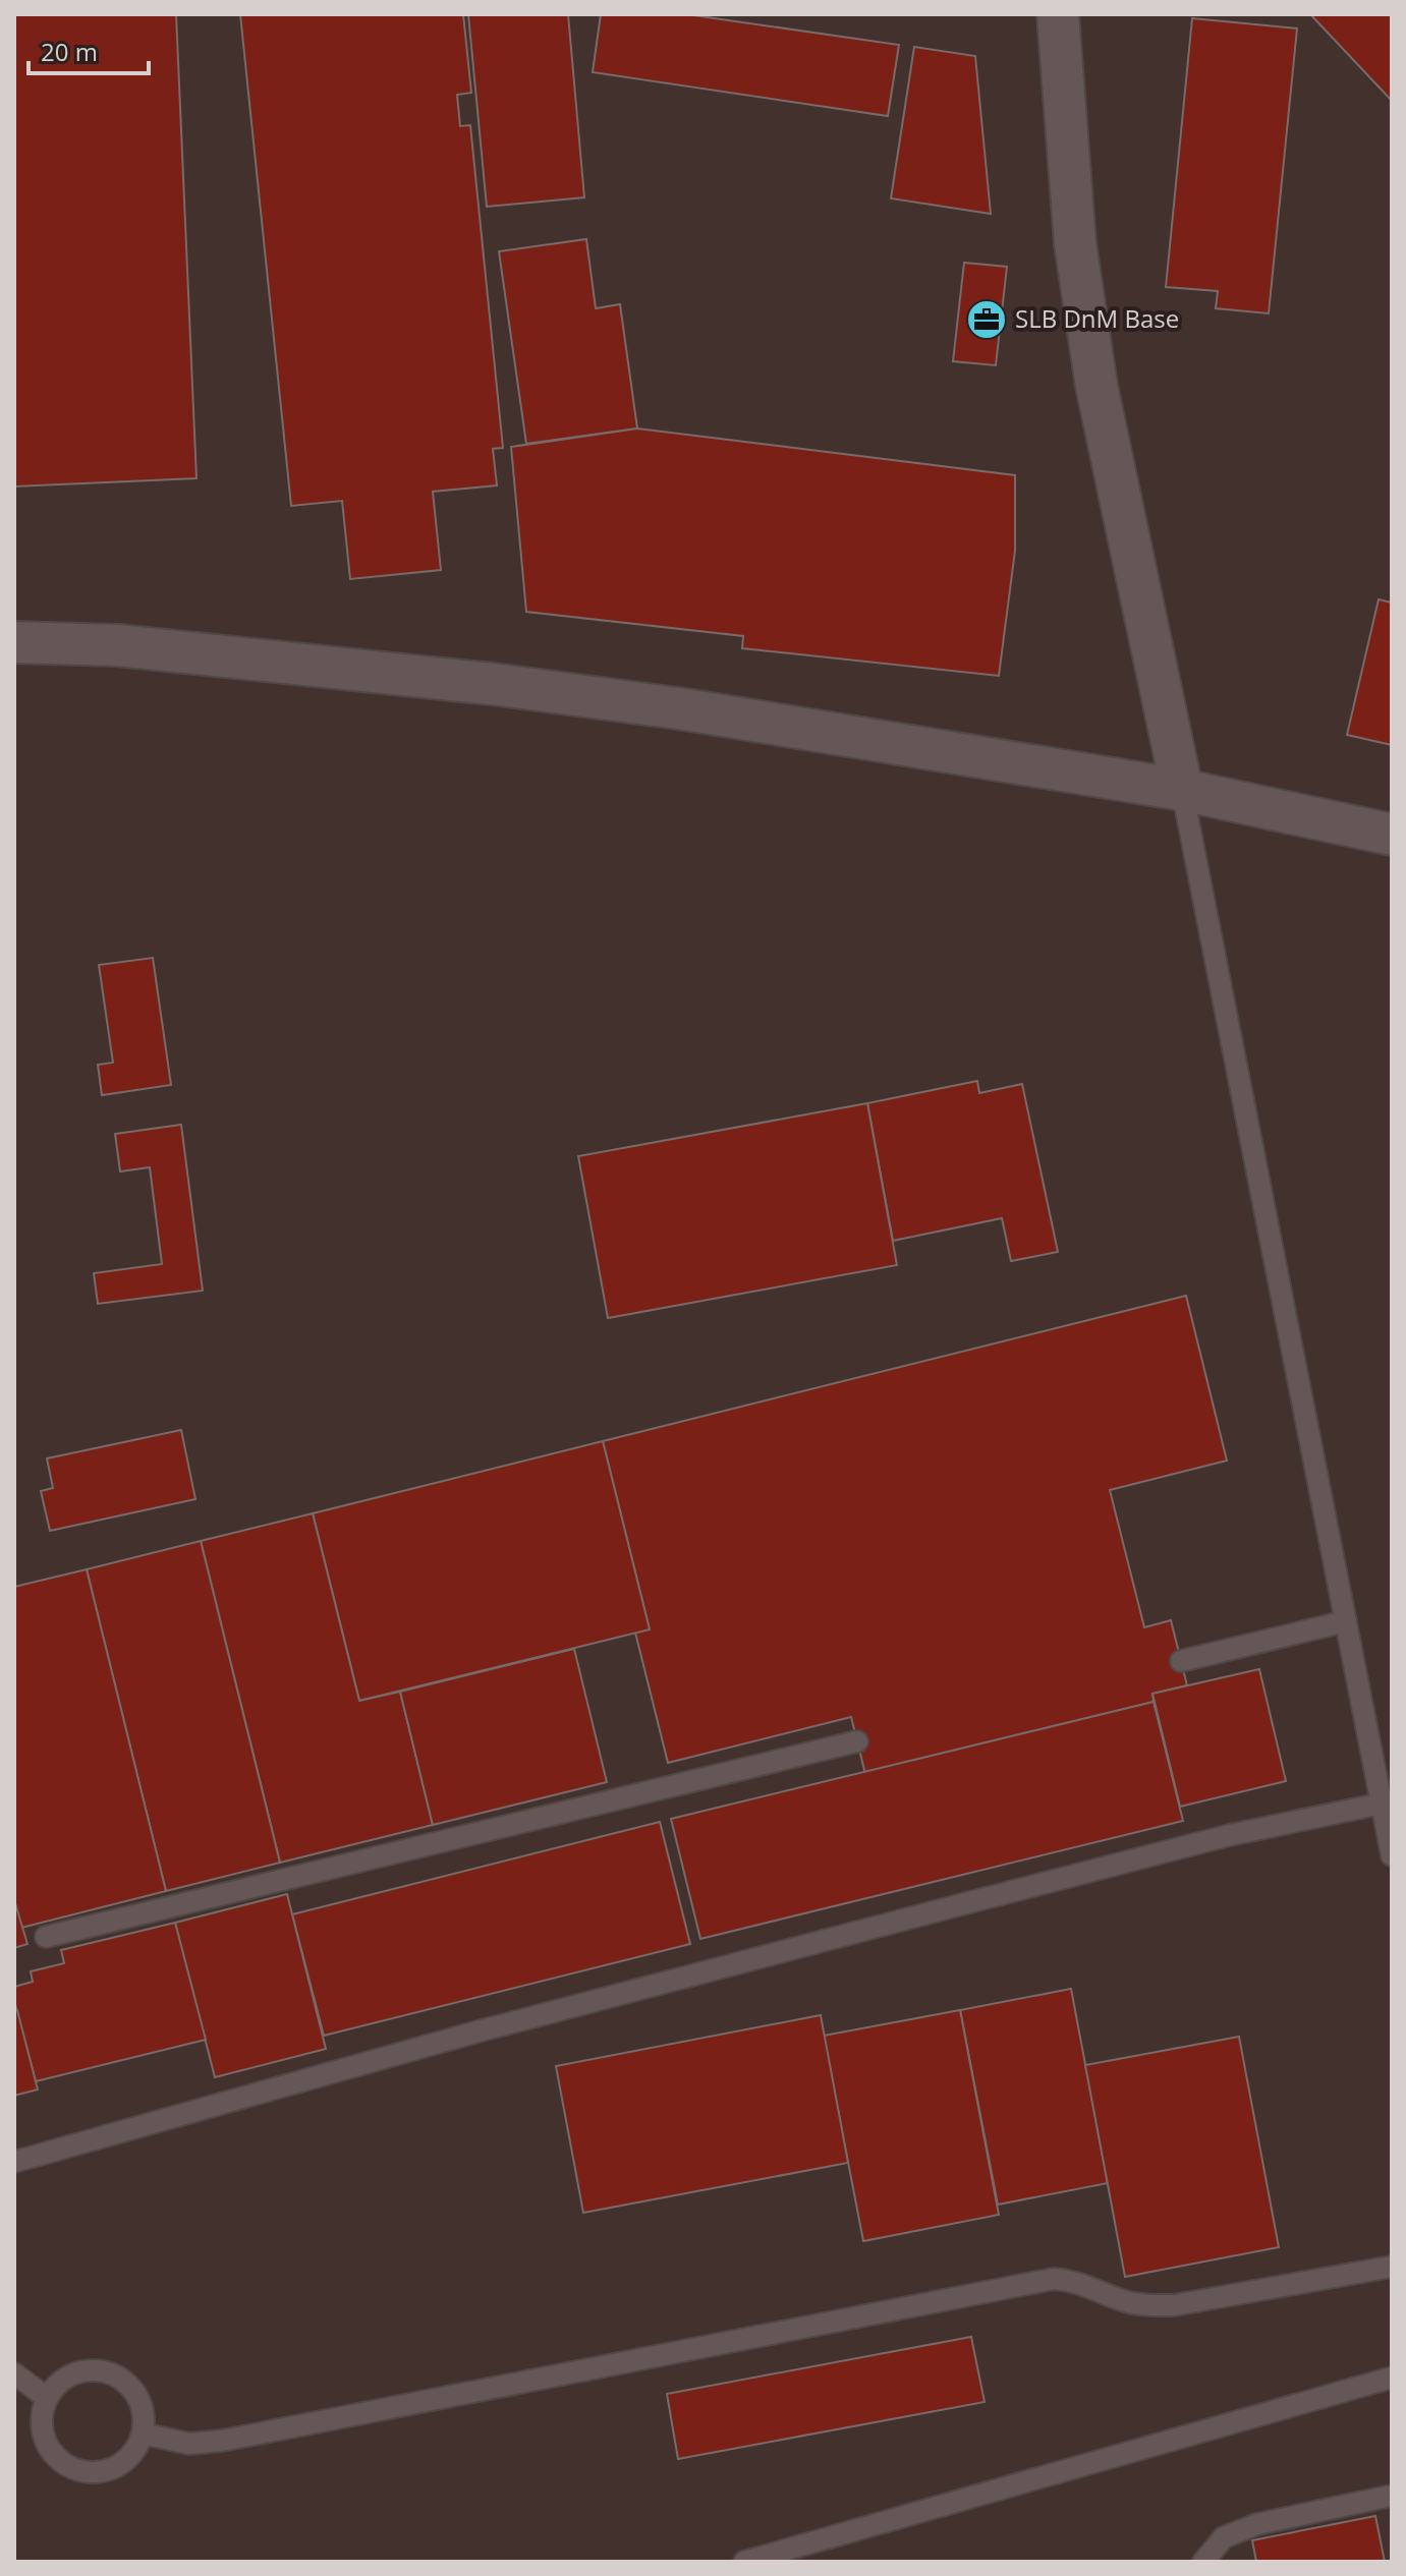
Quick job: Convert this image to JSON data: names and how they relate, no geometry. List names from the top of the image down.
{
  "places": {
    "office": ["SLB DnM Base"]
  },
  "scale_bar": "20 m"
}
